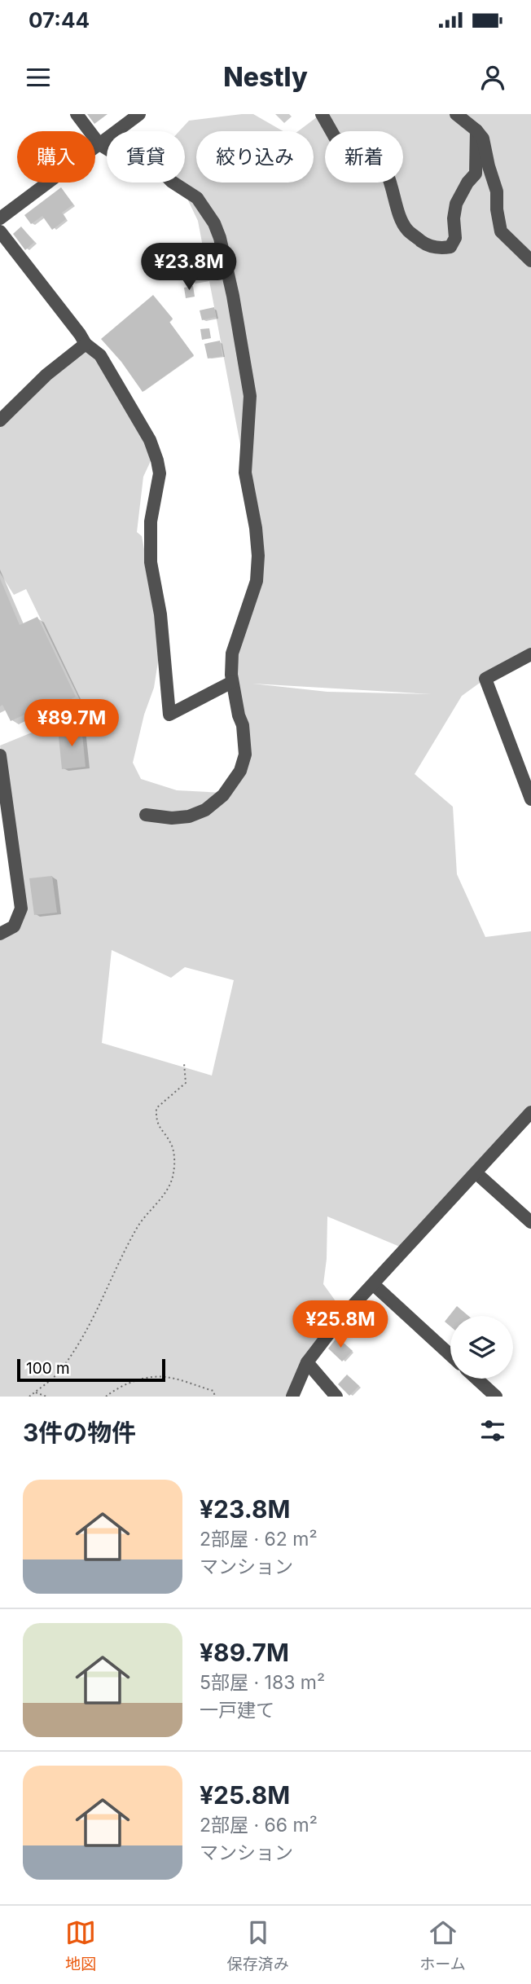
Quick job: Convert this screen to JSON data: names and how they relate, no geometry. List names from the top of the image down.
{
  "scale_bar": "100 m",
  "page": {
    "status": "07:44",
    "header": "Nestly",
    "chip": [
      "購入",
      "賃貸",
      "絞り込み",
      "新着"
    ],
    "price": ["¥23.8M", "¥89.7M", "¥25.8M"],
    "scale": "100 m",
    "heading": "3件の物件",
    "list": [
      {
        "name": "¥23.8M",
        "note": "2部屋 · 62 m² · マンション"
      },
      {
        "name": "¥89.7M",
        "note": "5部屋 · 183 m² · 一戸建て"
      },
      {
        "name": "¥25.8M",
        "note": "2部屋 · 66 m² · マンション"
      }
    ],
    "tabs": ["地図", "保存済み", "ホーム"]
  }
}
